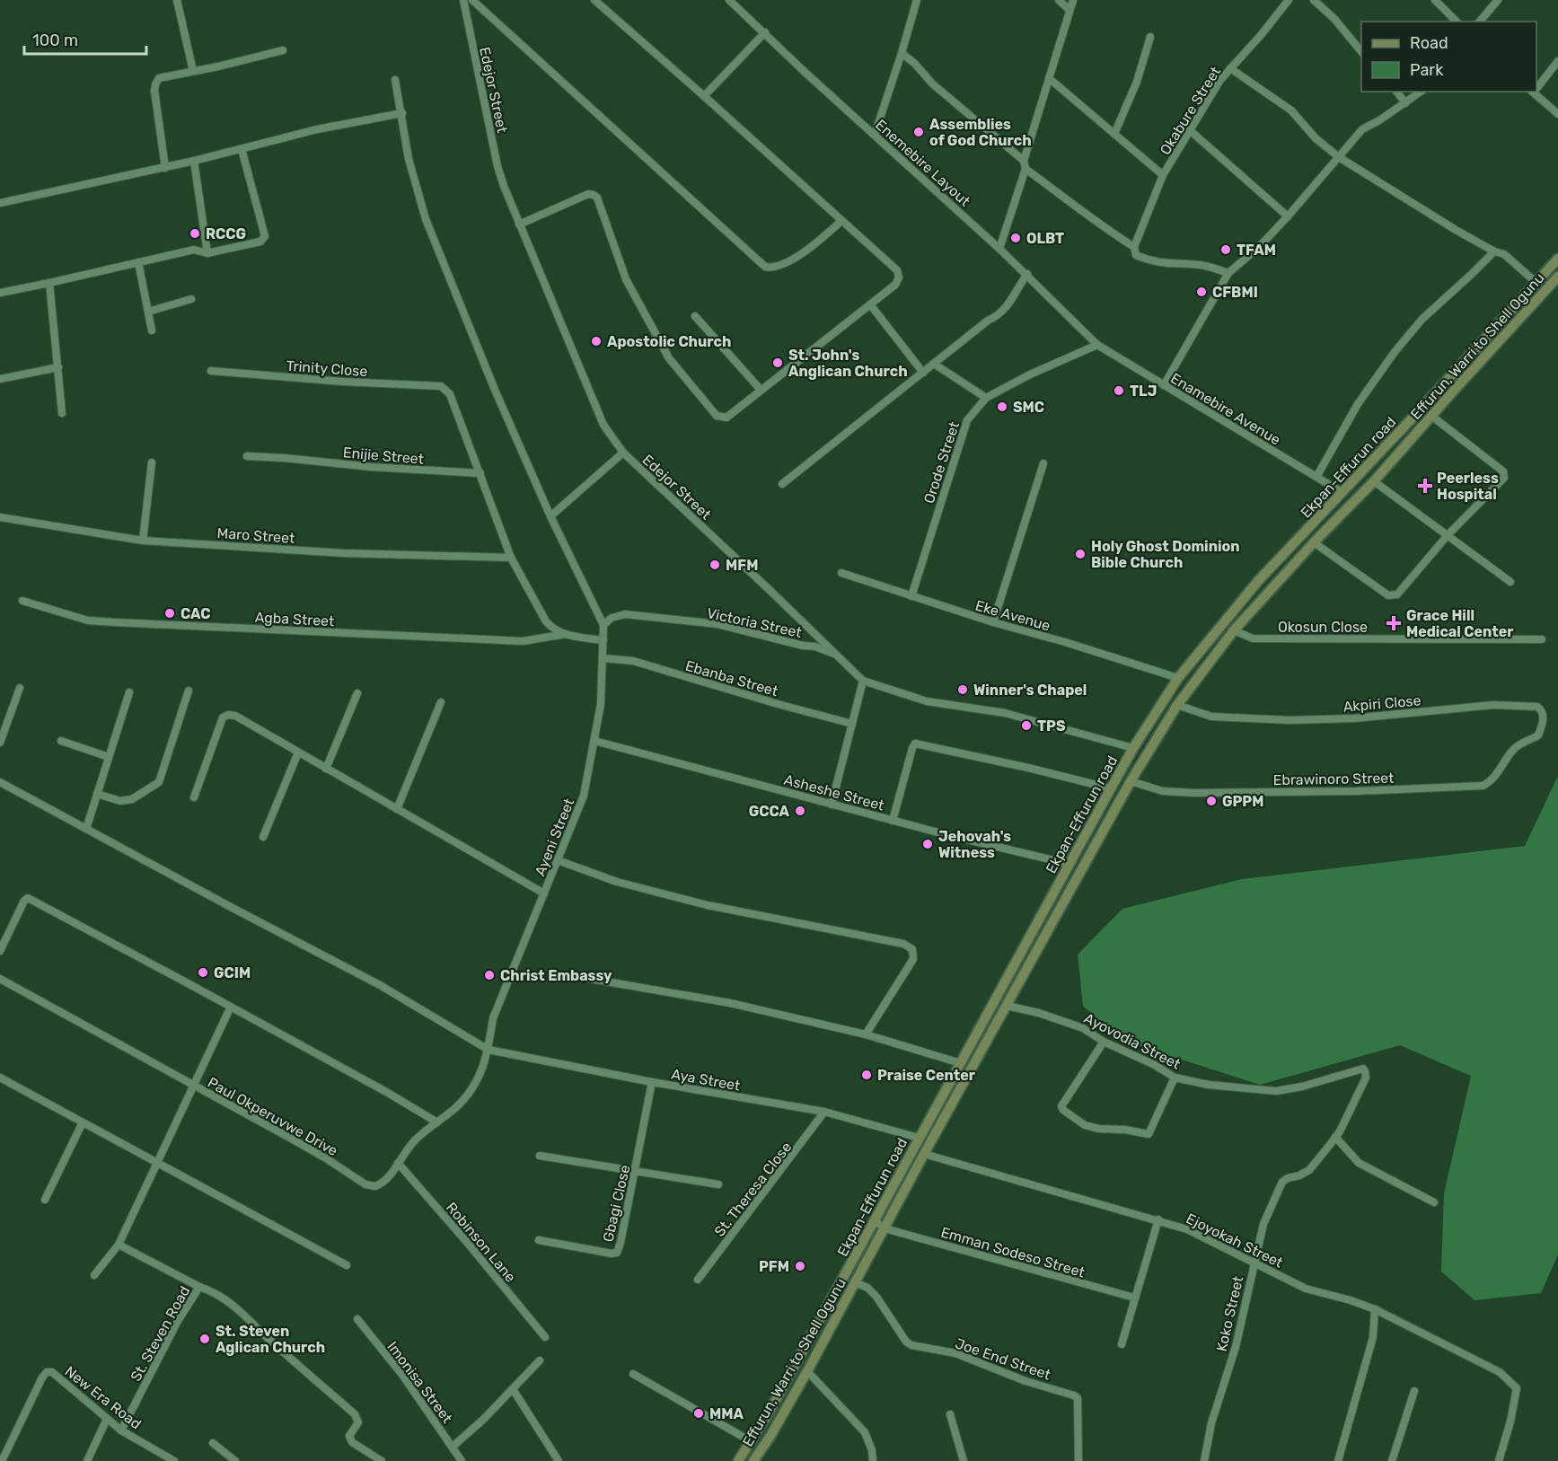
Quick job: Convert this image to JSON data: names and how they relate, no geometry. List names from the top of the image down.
{
  "streets": {
    "main road": ["Effurun, Warri to Shell Ogunu", "Ekpan-Effurun road"],
    "street": [
      "Edejor Street",
      "Okabure Street",
      "Enemebire Layout",
      "Trinity Close",
      "Enamebire Avenue",
      "Enijie Street",
      "Orode Street",
      "Maro Street",
      "Eke Avenue",
      "Agba Street",
      "Victoria Street",
      "Okosun Close",
      "Ebanba Street",
      "Akpiri Close",
      "Ebrawinoro Street",
      "Asheshe Street",
      "Ayeni Street",
      "Ayovodia Street",
      "Aya Street",
      "Paul Okperuvwe Drive",
      "St. Theresa Close",
      "Gbagi Close",
      "Ejoyokah Street",
      "Robinson Lane",
      "Emman Sodeso Street",
      "Koko Street",
      "St. Steven Road",
      "Joe End Street",
      "Imonisa Street",
      "New Era Road"
    ]
  },
  "crossings": [
    ["Edejor Street", "Ekpan-Effurun road"],
    ["Edejor Street", "Victoria Street"],
    ["Enemebire Layout", "Enamebire Avenue"],
    ["Enemebire Layout", "Orode Street"],
    ["Effurun, Warri to Shell Ogunu", "Okosun Close"],
    ["Effurun, Warri to Shell Ogunu", "Akpiri Close"],
    ["Effurun, Warri to Shell Ogunu", "Ebrawinoro Street"],
    ["Effurun, Warri to Shell Ogunu", "Ayovodia Street"],
    ["Effurun, Warri to Shell Ogunu", "Ejoyokah Street"],
    ["Effurun, Warri to Shell Ogunu", "Emman Sodeso Street"],
    ["Effurun, Warri to Shell Ogunu", "Joe End Street"],
    ["Trinity Close", "Enijie Street"],
    ["Enamebire Avenue", "Orode Street"],
    ["Enamebire Avenue", "Ekpan-Effurun road"],
    ["Orode Street", "Eke Avenue"],
    ["Ekpan-Effurun road", "Eke Avenue"],
    ["Ekpan-Effurun road", "Asheshe Street"],
    ["Ekpan-Effurun road", "Aya Street"],
    ["Victoria Street", "Ayeni Street"],
    ["Ebanba Street", "Ayeni Street"],
    ["Akpiri Close", "Ebrawinoro Street"],
    ["Asheshe Street", "Ayeni Street"],
    ["Ayeni Street", "Aya Street"],
    ["Ayeni Street", "Paul Okperuvwe Drive"],
    ["Ayovodia Street", "Koko Street"],
    ["Aya Street", "Paul Okperuvwe Drive"],
    ["Aya Street", "St. Theresa Close"],
    ["Aya Street", "Gbagi Close"],
    ["Paul Okperuvwe Drive", "Robinson Lane"],
    ["Ejoyokah Street", "Koko Street"],
    ["St. Steven Road", "New Era Road"]
  ],
  "places": {
    "other": [
      "Assemblies of God Church",
      "RCCG",
      "OLBT",
      "TFAM",
      "CFBMI",
      "Apostolic Church",
      "St. John's Anglican Church",
      "TLJ",
      "SMC",
      "Holy Ghost Dominion Bible Church",
      "MFM",
      "CAC",
      "Winner's Chapel",
      "TPS",
      "GPPM",
      "GCCA",
      "Jehovah's Witness",
      "GCIM",
      "Christ Embassy",
      "Praise Center",
      "PFM",
      "St. Steven Aglican Church",
      "MMA"
    ],
    "health": ["Peerless Hospital", "Grace Hill Medical Center"]
  },
  "legend": ["Road", "Park"],
  "scale_bar": "100 m"
}
